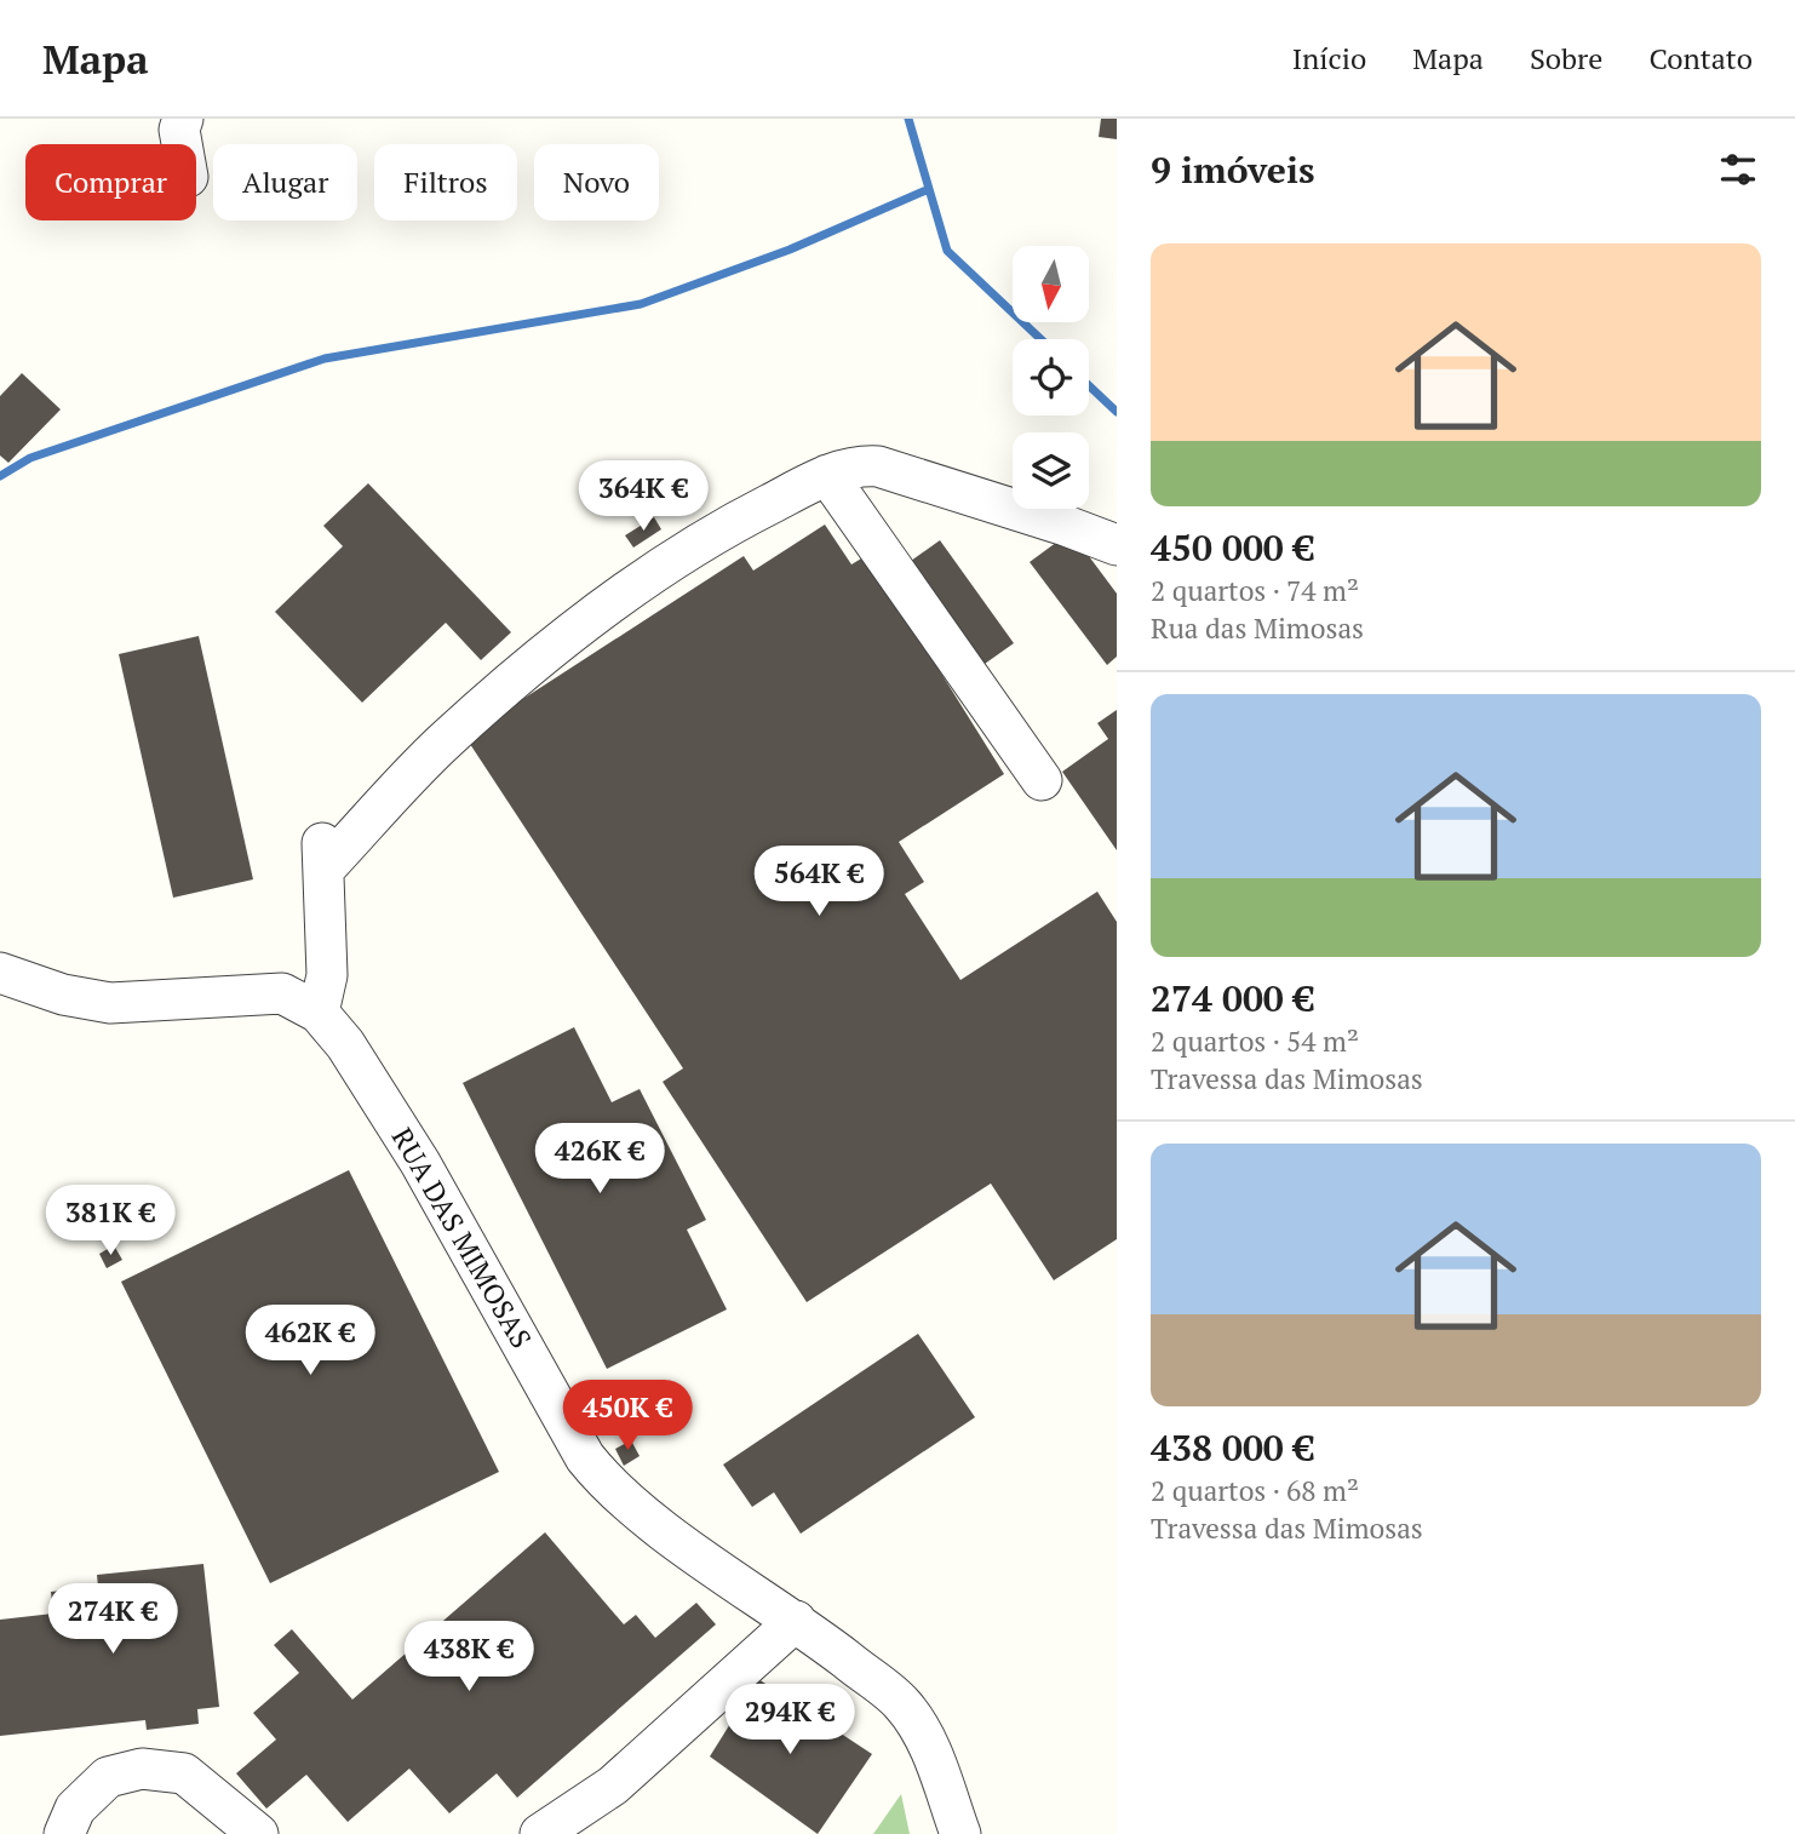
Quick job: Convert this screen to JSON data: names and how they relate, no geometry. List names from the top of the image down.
{
  "streets": {
    "street": ["RUA DAS MIMOSAS"]
  },
  "north": "bottom",
  "page": {
    "header": "Mapa",
    "nav": [
      "Início",
      "Mapa",
      "Sobre",
      "Contato"
    ],
    "heading": "9 imóveis",
    "chip": [
      "Comprar",
      "Alugar",
      "Filtros",
      "Novo"
    ],
    "list": [
      {
        "name": "450 000 €",
        "note": "2 quartos · 74 m² · Rua das Mimosas"
      },
      {
        "name": "274 000 €",
        "note": "2 quartos · 54 m² · Travessa das Mimosas"
      },
      {
        "name": "438 000 €",
        "note": "2 quartos · 68 m² · Travessa das Mimosas"
      }
    ],
    "price": [
      "364K €",
      "564K €",
      "426K €",
      "381K €",
      "462K €",
      "450K €",
      "274K €",
      "438K €",
      "294K €"
    ]
  }
}
